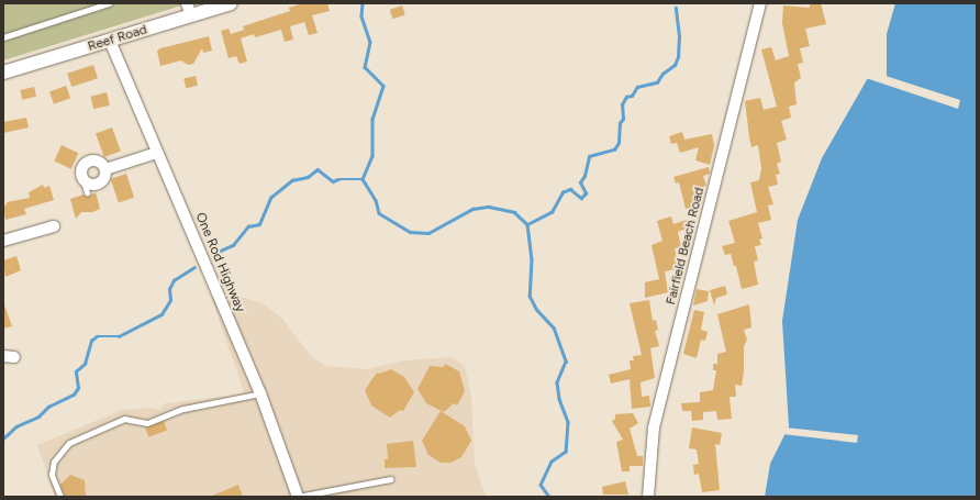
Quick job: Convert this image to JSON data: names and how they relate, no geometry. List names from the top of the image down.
{
  "streets": {
    "street": ["Reef Road", "Fairfield Beach Road", "One Rod Highway"]
  },
  "crossings": [
    ["Reef Road", "One Rod Highway"]
  ]
}
